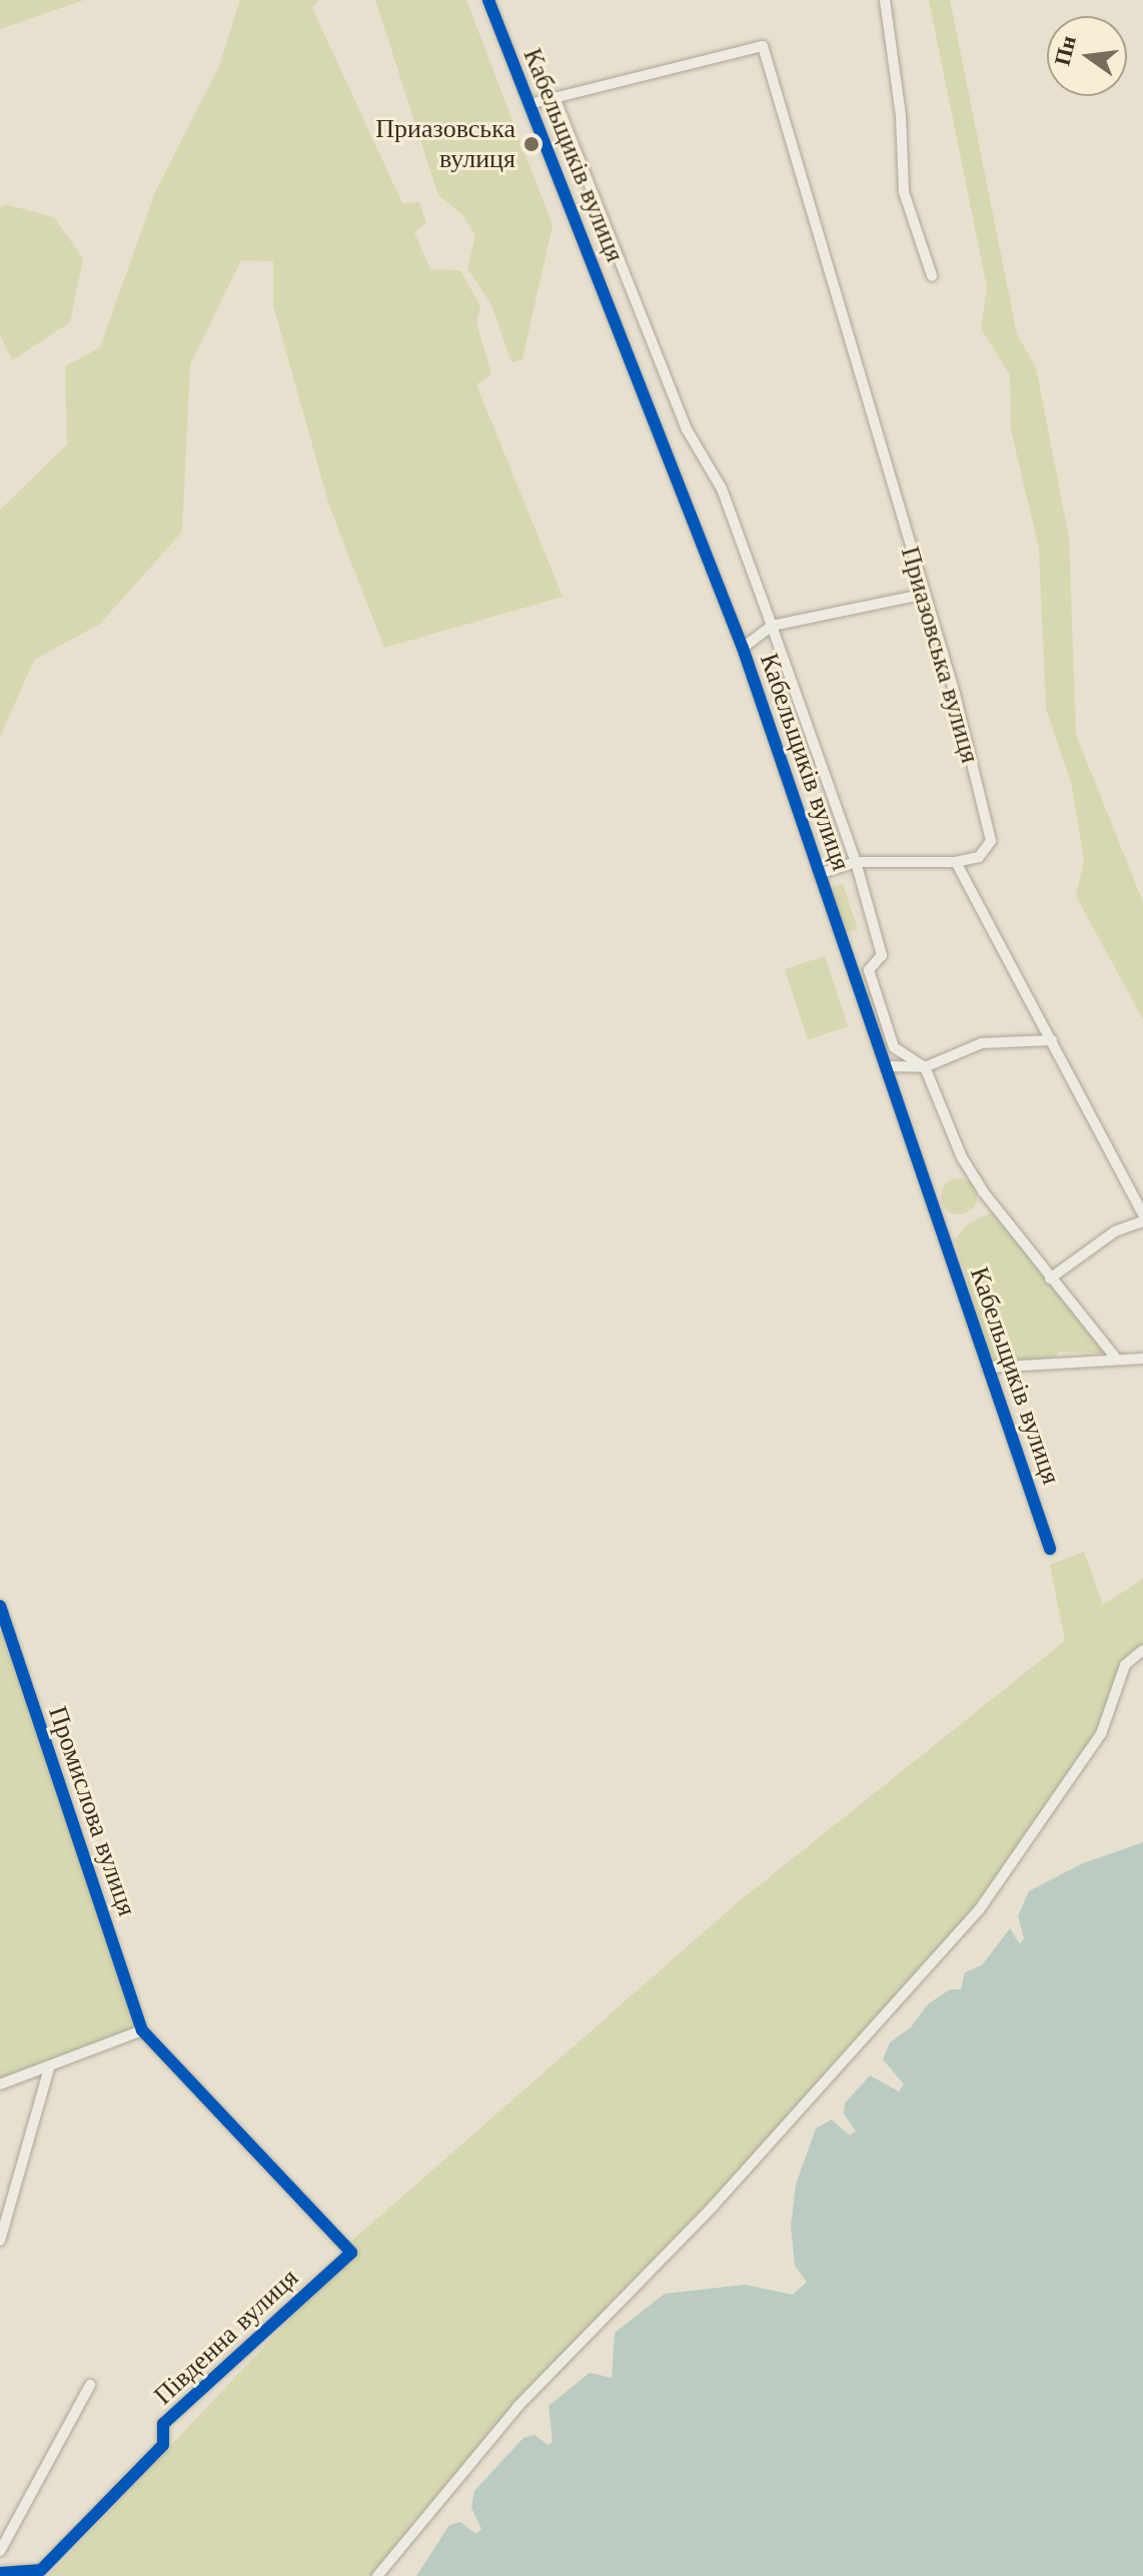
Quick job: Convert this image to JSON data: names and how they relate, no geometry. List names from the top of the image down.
{
  "streets": {
    "street": [
      "Кабельщиків вулиця",
      "Приазовська вулиця",
      "Промислова вулиця",
      "Південна вулиця"
    ]
  },
  "crossings": [
    ["Кабельщиків вулиця", "Приазовська вулиця"],
    ["Промислова вулиця", "Південна вулиця"]
  ],
  "places": ["Приазовська вулиця"],
  "north": "left"
}
